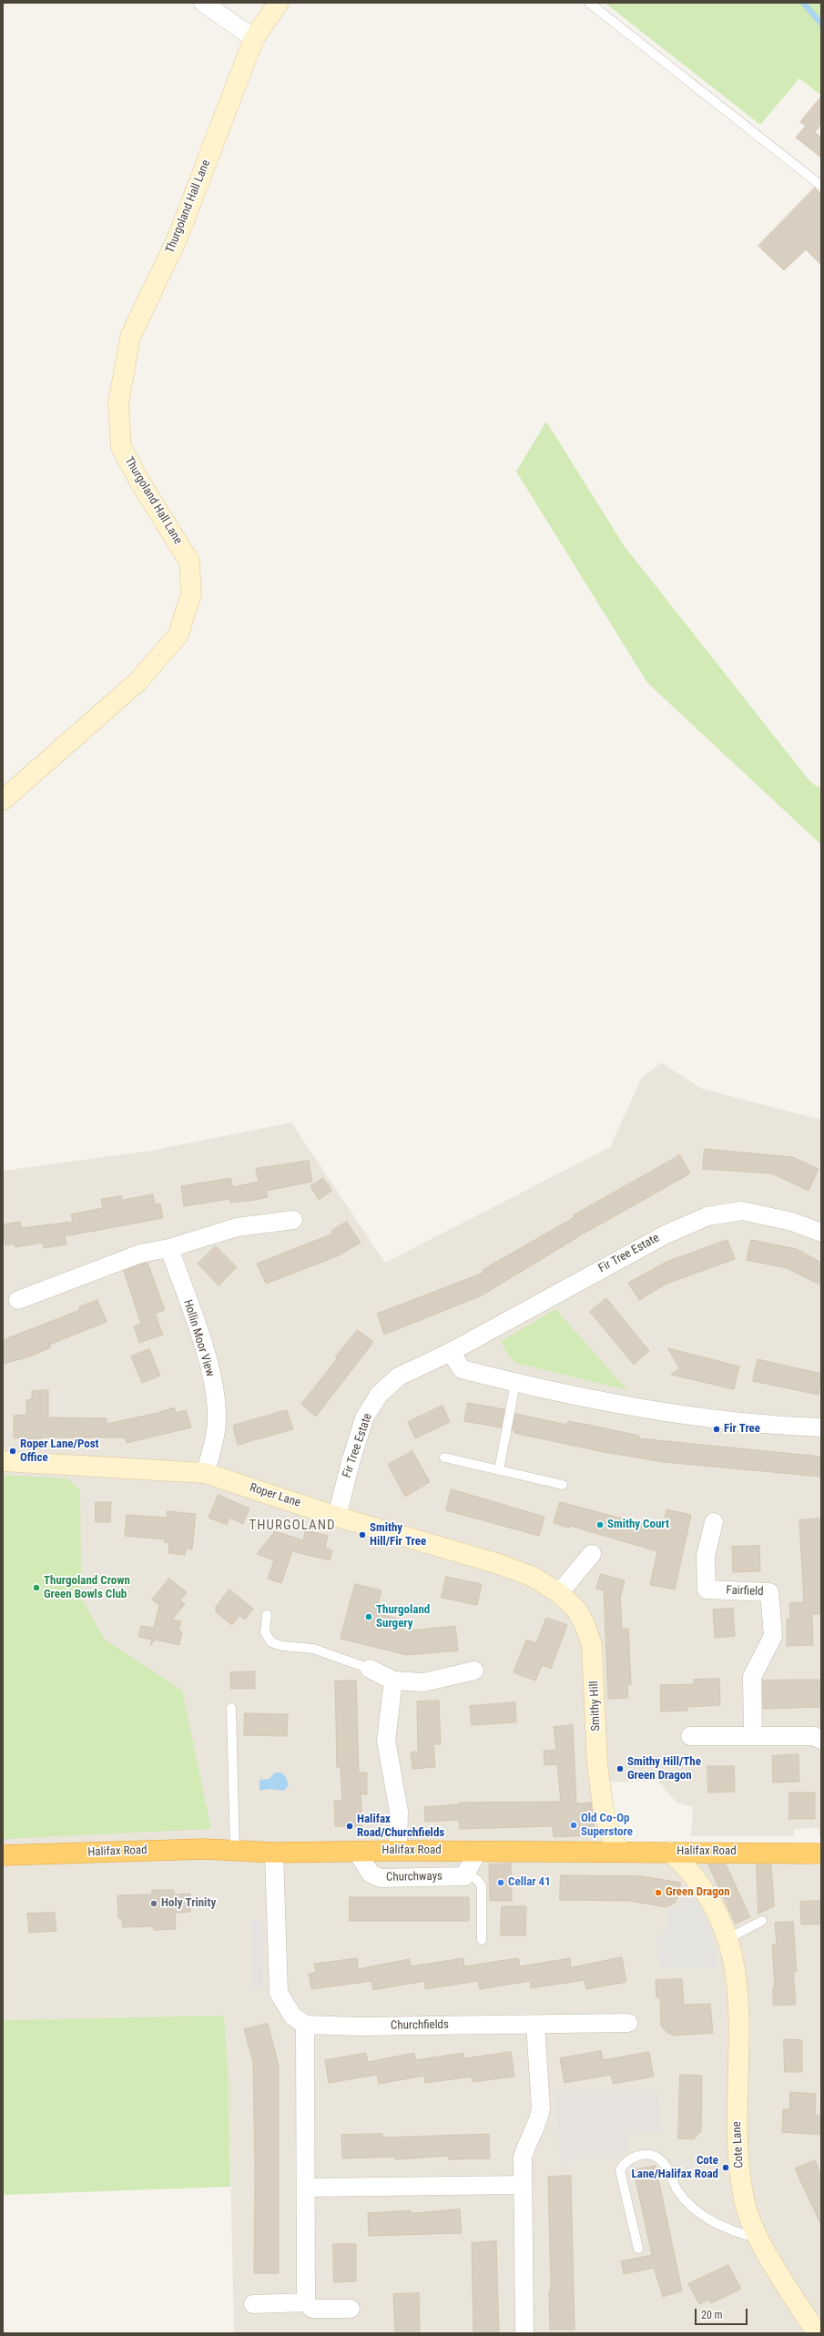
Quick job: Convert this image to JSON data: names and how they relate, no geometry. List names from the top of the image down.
{
  "streets": {
    "highway": ["Halifax Road"],
    "street": [
      "Thurgoland Hall Lane",
      "Fir Tree Estate",
      "Hollin Moor View",
      "Roper Lane",
      "Fairfield",
      "Smithy Hill",
      "Churchways",
      "Churchfields",
      "Cote Lane"
    ]
  },
  "crossings": [
    ["Fir Tree Estate", "Roper Lane"],
    ["Hollin Moor View", "Roper Lane"],
    ["Roper Lane", "Smithy Hill"],
    ["Smithy Hill", "Halifax Road"],
    ["Halifax Road", "Churchways"],
    ["Halifax Road", "Cote Lane"]
  ],
  "districts": ["THURGOLAND"],
  "places": [
    "Fir Tree",
    "Roper Lane/Post Office",
    "Smithy Court",
    "Smithy Hill/Fir Tree",
    "Thurgoland Crown Green Bowls Club",
    "Thurgoland Surgery",
    "Smithy Hill/The Green Dragon",
    "Old Co-Op Superstore",
    "Halifax Road/Churchfields",
    "Cellar 41",
    "Green Dragon",
    "Holy Trinity",
    "Cote Lane/Halifax Road"
  ],
  "scale_bar": "20 m"
}
